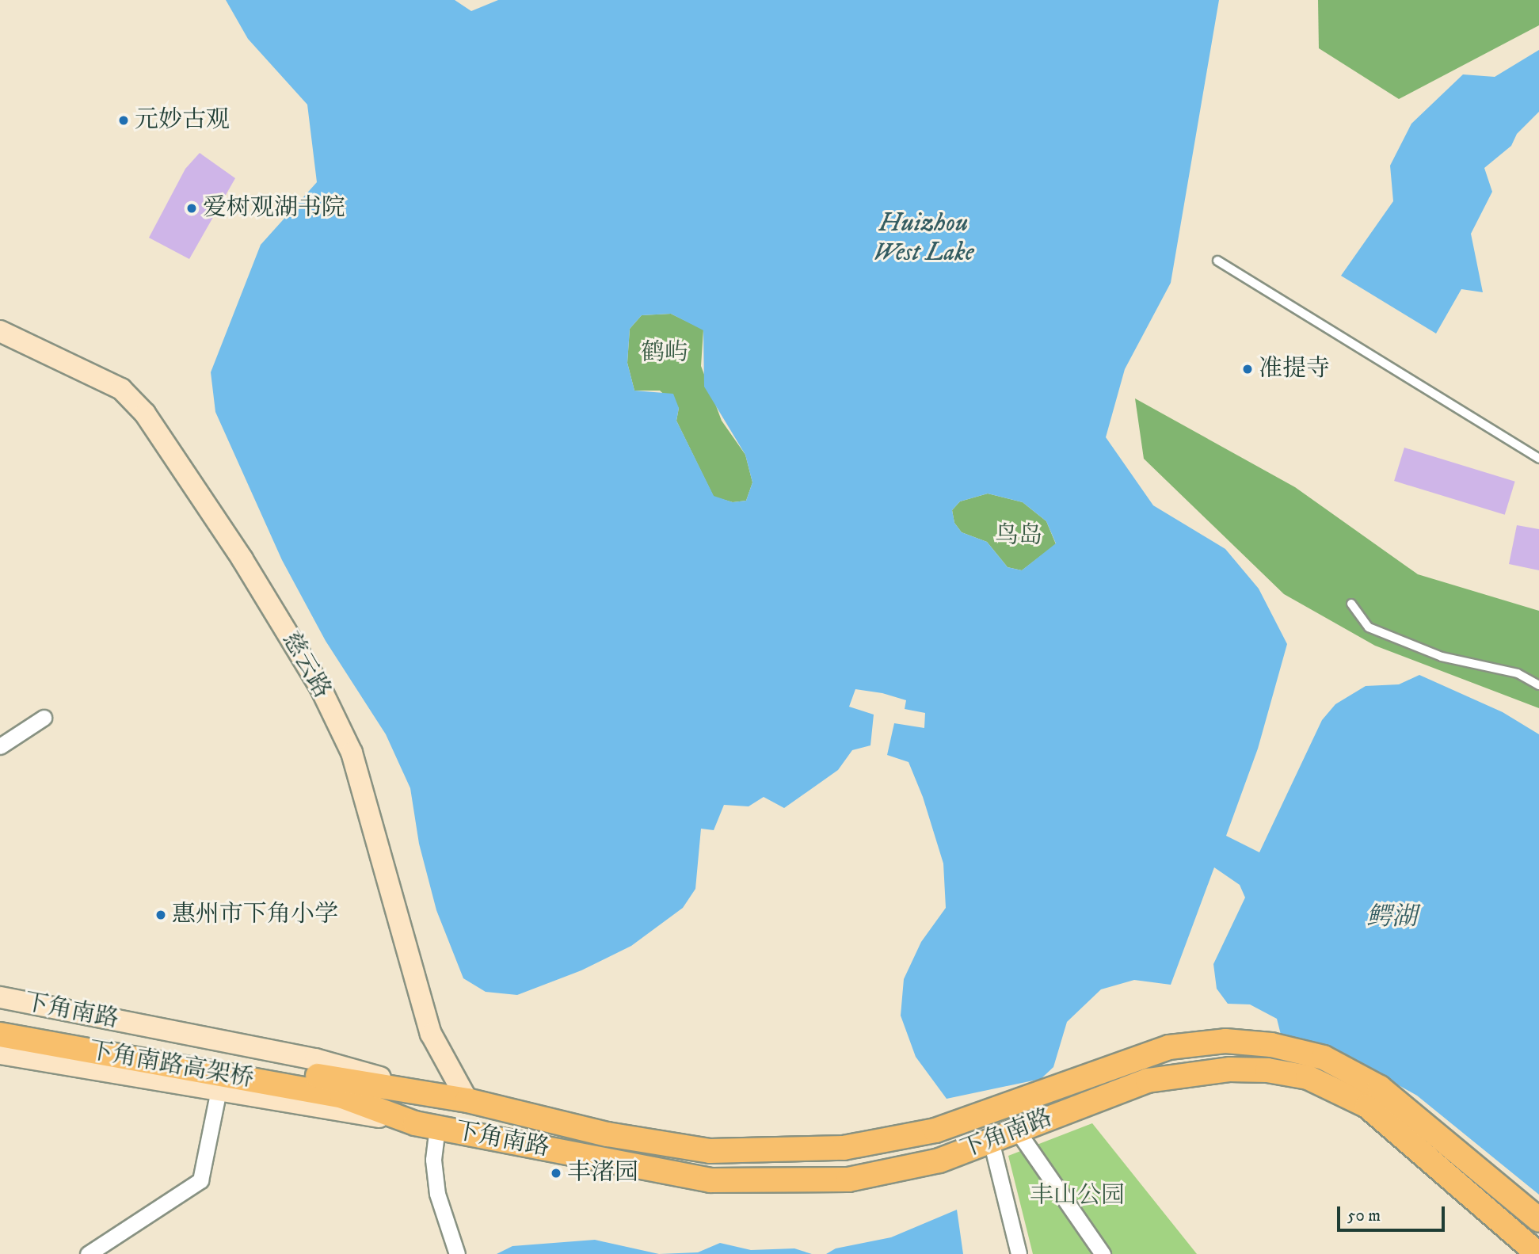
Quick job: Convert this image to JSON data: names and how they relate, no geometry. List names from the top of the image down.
{
  "streets": {
    "main road": ["慈云路", "下角南路", "下角南路高架桥"]
  },
  "crossings": [
    ["慈云路", "下角南路"],
    ["下角南路", "下角南路高架桥"]
  ],
  "water": ["Huizhou West Lake", "鳄湖"],
  "parks": ["鹤屿", "鸟岛", "丰山公园"],
  "places": [
    "元妙古观",
    "爱树观湖书院",
    "准提寺",
    "惠州市下角小学",
    "丰渚园"
  ],
  "scale_bar": "50 m"
}
